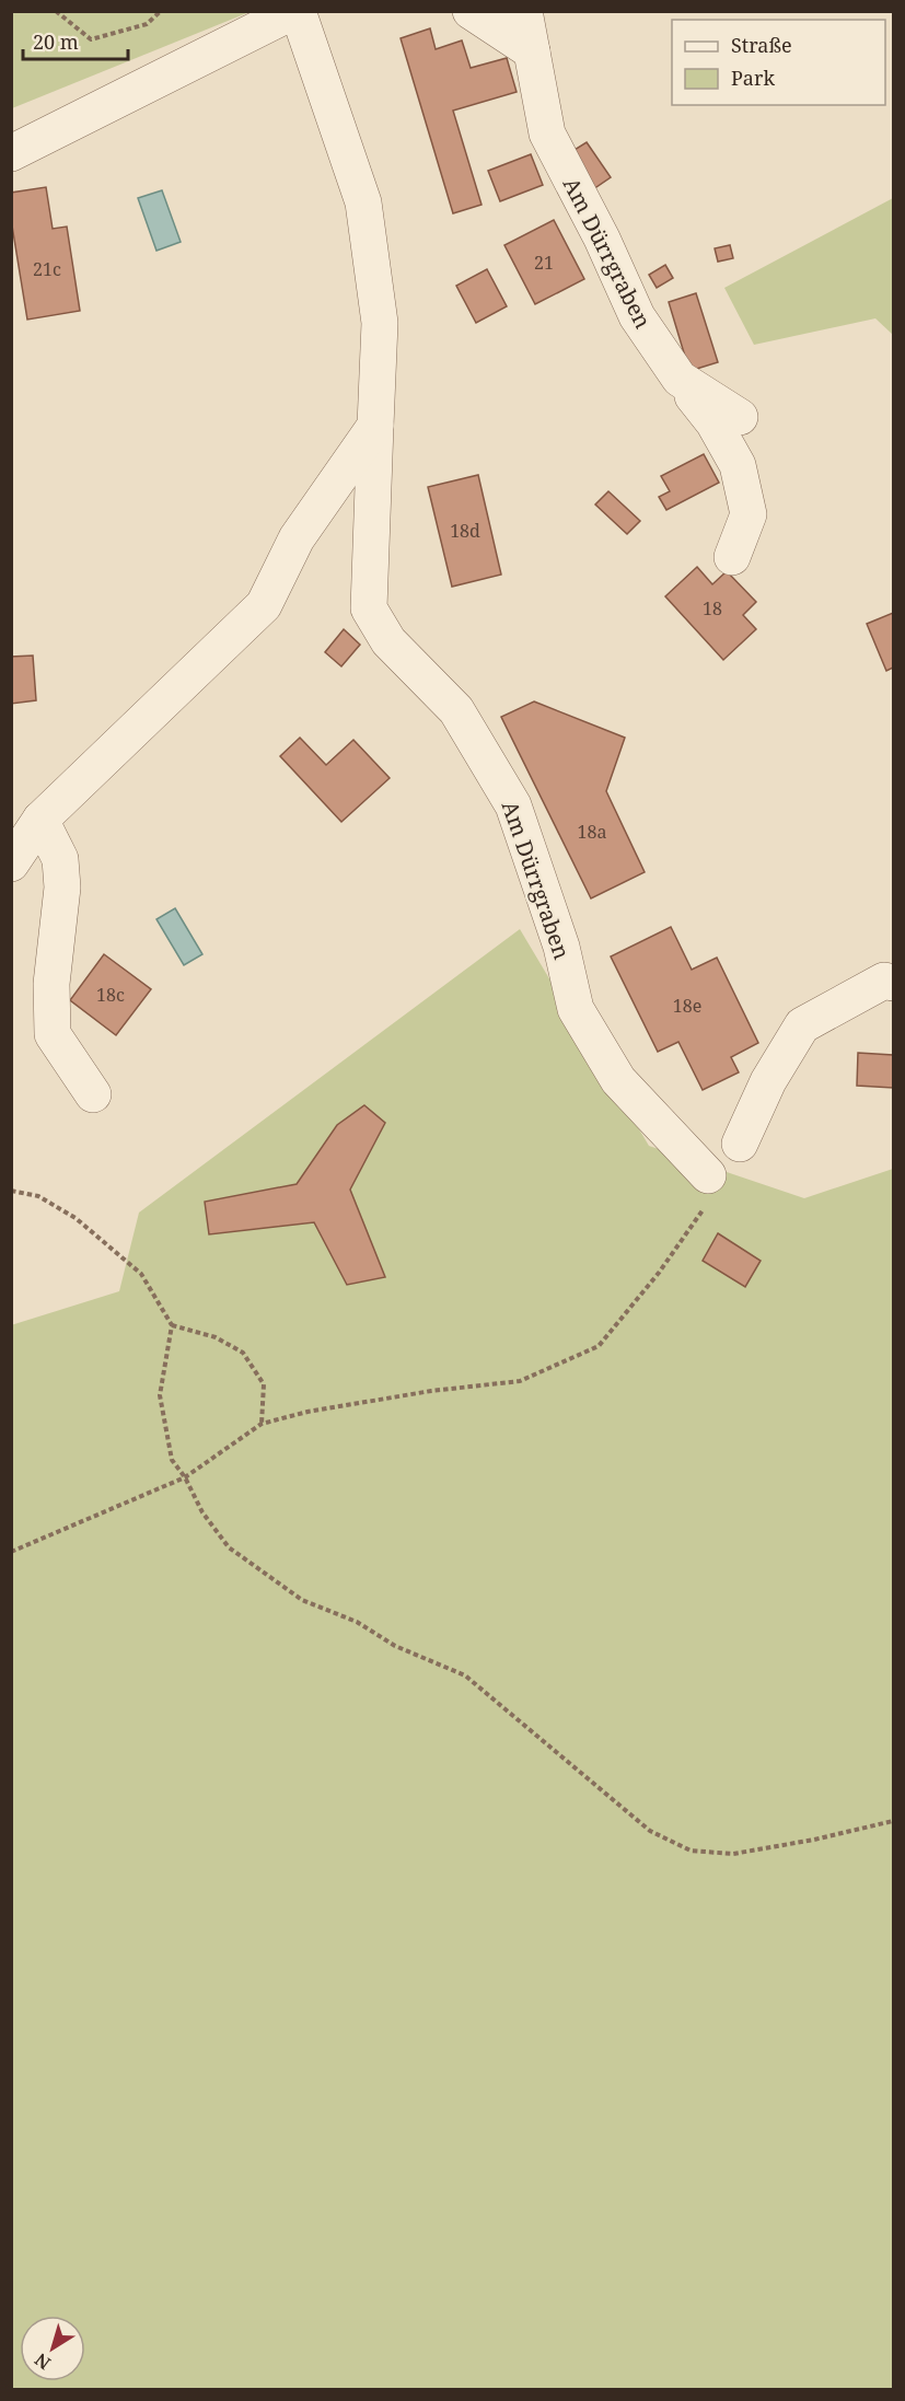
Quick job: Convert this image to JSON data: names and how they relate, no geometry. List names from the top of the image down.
{
  "streets": {
    "street": ["Am Dürrgraben"]
  },
  "house_numbers": [
    "21",
    "21c",
    "18d",
    "18",
    "18a",
    "18c",
    "18e"
  ],
  "legend": ["Straße", "Park"],
  "scale_bar": "20 m",
  "north": "bottom left"
}
